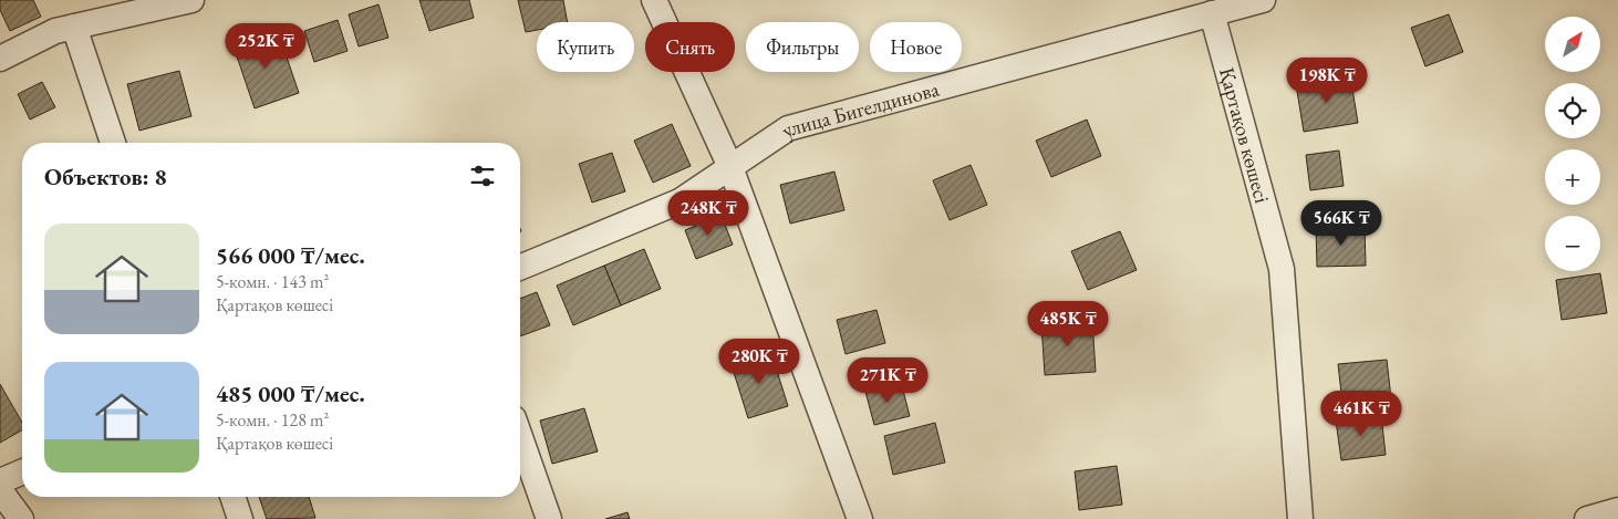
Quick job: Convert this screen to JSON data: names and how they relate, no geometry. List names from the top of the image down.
{
  "streets": {
    "street": ["улица Бигелдинова", "Қартақов көшесі"]
  },
  "crossings": [
    ["улица Бигелдинова", "Қартақов көшесі"]
  ],
  "north": "top right",
  "page": {
    "map_buttons": ["+", "−"],
    "chip": [
      "Купить",
      "Снять",
      "Фильтры",
      "Новое"
    ],
    "price": [
      "252K ₸",
      "198K ₸",
      "248K ₸",
      "566K ₸",
      "485K ₸",
      "280K ₸",
      "271K ₸",
      "461K ₸"
    ],
    "heading": "Объектов: 8",
    "list": [
      {
        "name": "566 000 ₸/мес.",
        "note": "5-комн. · 143 m² · Қартақов көшесі"
      },
      {
        "name": "485 000 ₸/мес.",
        "note": "5-комн. · 128 m² · Қартақов көшесі"
      }
    ]
  }
}
